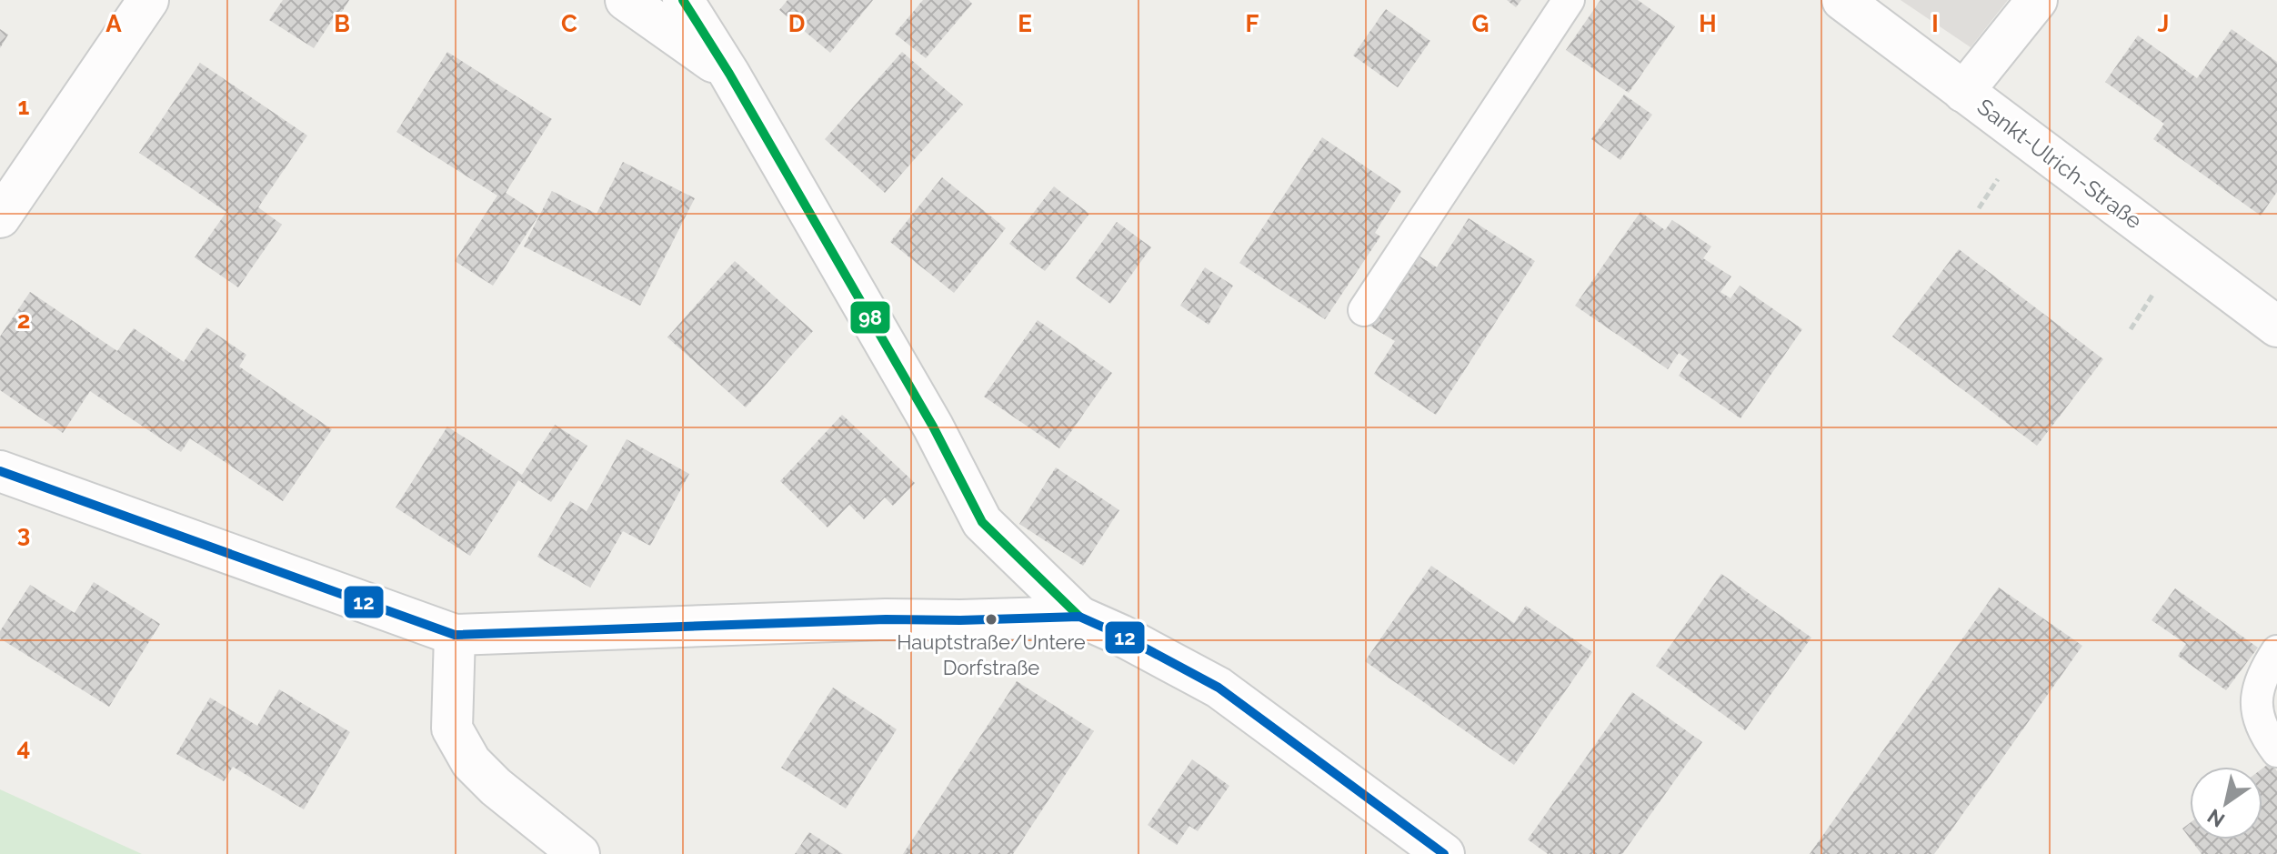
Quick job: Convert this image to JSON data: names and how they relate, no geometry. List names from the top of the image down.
{
  "streets": {
    "street": ["Sankt-Ulrich-Straße"]
  },
  "places": ["Hauptstraße/Untere Dorfstraße"],
  "lines": ["transit line 98", "transit line 12"],
  "north": "bottom left",
  "grid": {
    "columns": [
      "A",
      "B",
      "C",
      "D",
      "E",
      "F",
      "G",
      "H",
      "I",
      "J"
    ],
    "rows": [
      "1",
      "2",
      "3",
      "4"
    ]
  }
}
